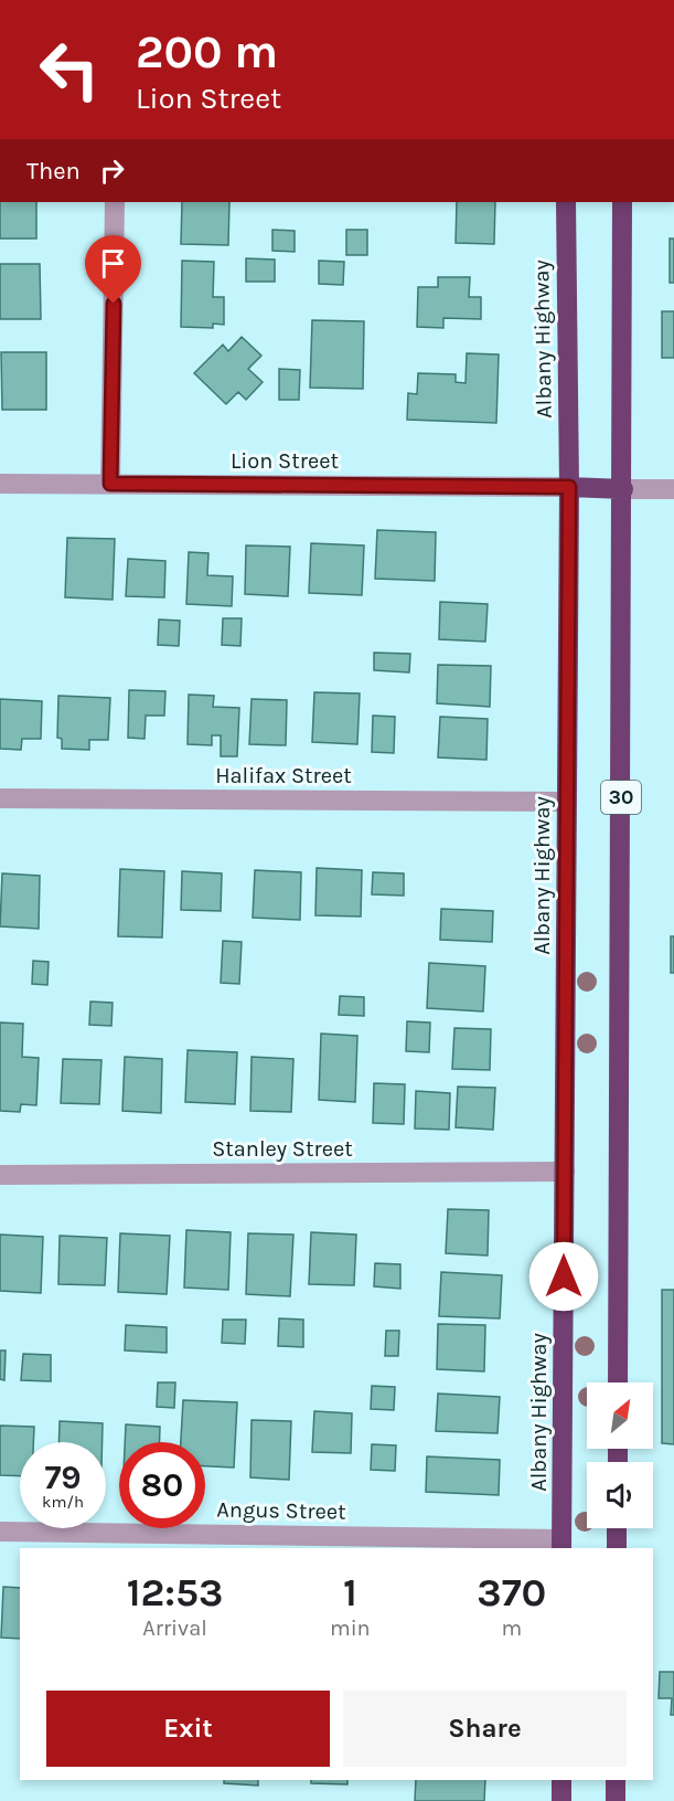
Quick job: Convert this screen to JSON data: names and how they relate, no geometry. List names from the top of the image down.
{
  "streets": {
    "highway": ["Albany Highway", "30"],
    "street": [
      "Lion Street",
      "Halifax Street",
      "Stanley Street",
      "Angus Street"
    ]
  },
  "crossings": [
    ["Albany Highway", "Lion Street"],
    ["Albany Highway", "Halifax Street"],
    ["Albany Highway", "Stanley Street"],
    ["Albany Highway", "Angus Street"]
  ],
  "north": "top right",
  "page": {
    "turn": ["200 m", "Lion Street"],
    "then": "Then",
    "speed": "79 km/h",
    "limit": "80",
    "eta": [
      "12:53",
      "Arrival",
      "1",
      "min",
      "370",
      "m"
    ],
    "buttons": ["Exit", "Share"]
  }
}
